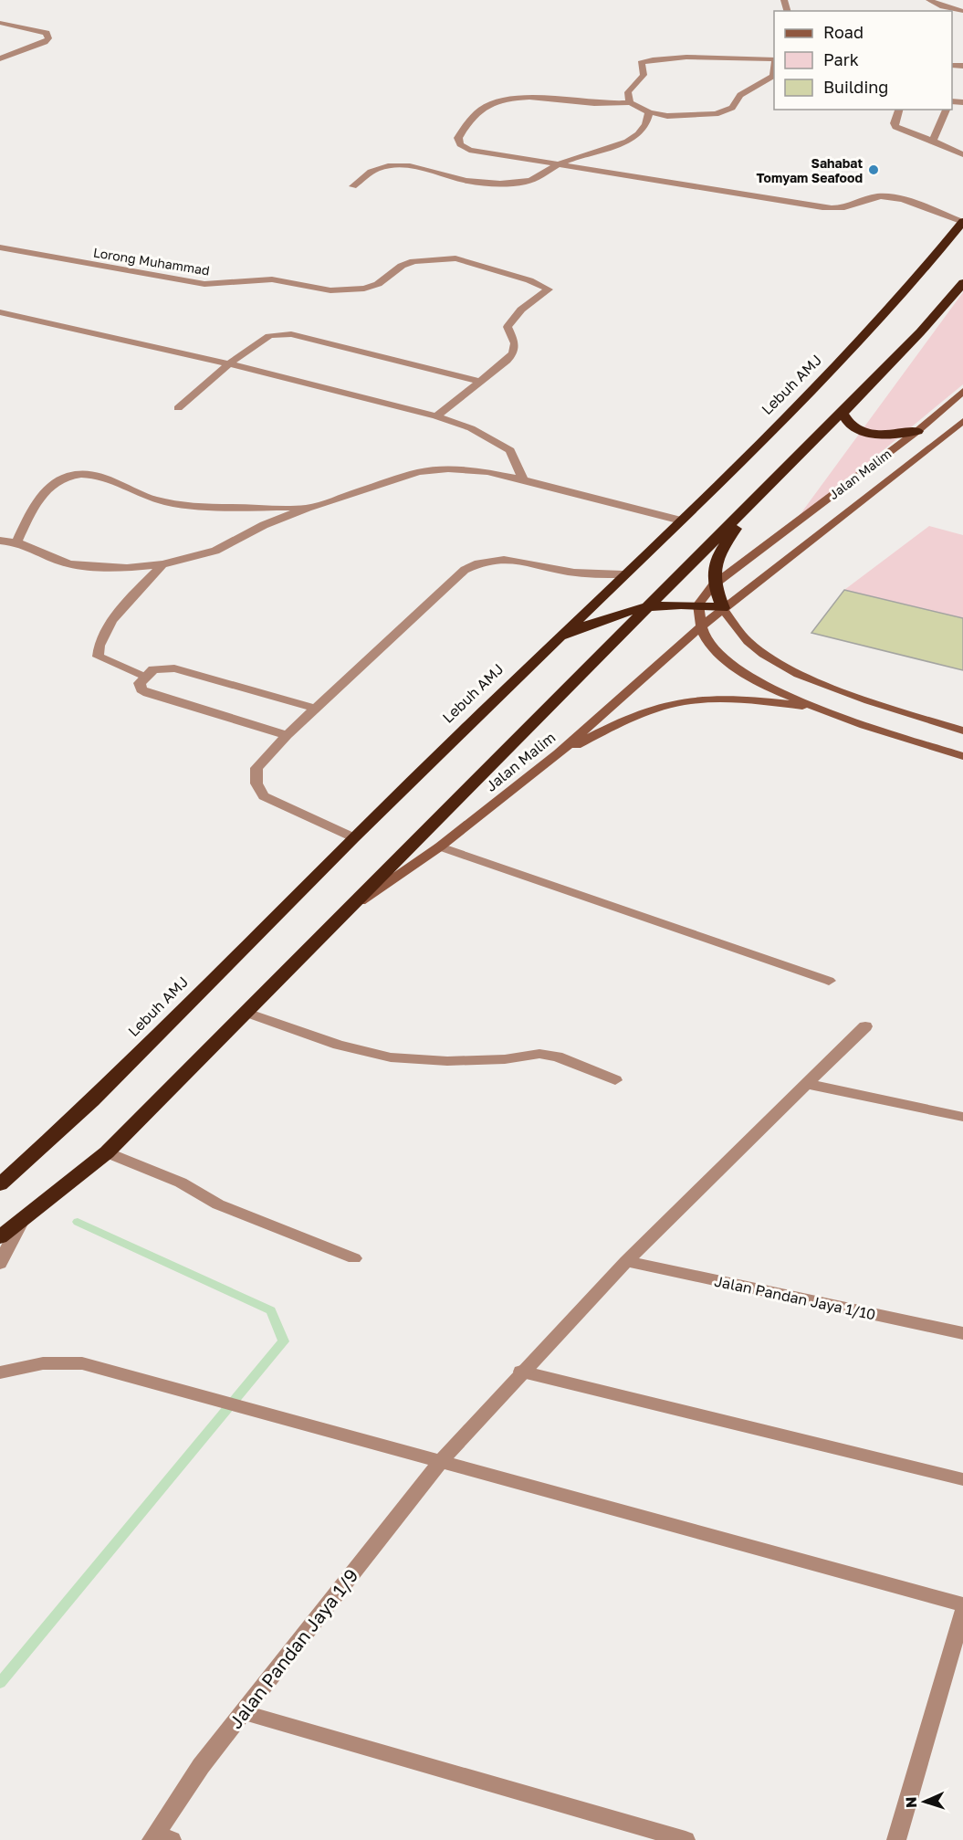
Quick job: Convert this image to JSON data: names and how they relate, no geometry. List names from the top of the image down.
{
  "streets": {
    "highway": ["Lebuh AMJ"],
    "main road": ["Jalan Malim"],
    "street": ["Lorong Muhammad", "Jalan Pandan Jaya 1/10", "Jalan Pandan Jaya 1/9"]
  },
  "crossings": [
    ["Jalan Pandan Jaya 1/10", "Jalan Pandan Jaya 1/9"]
  ],
  "places": ["Sahabat Tomyam Seafood"],
  "legend": ["Road", "Park", "Building"],
  "north": "left"
}
